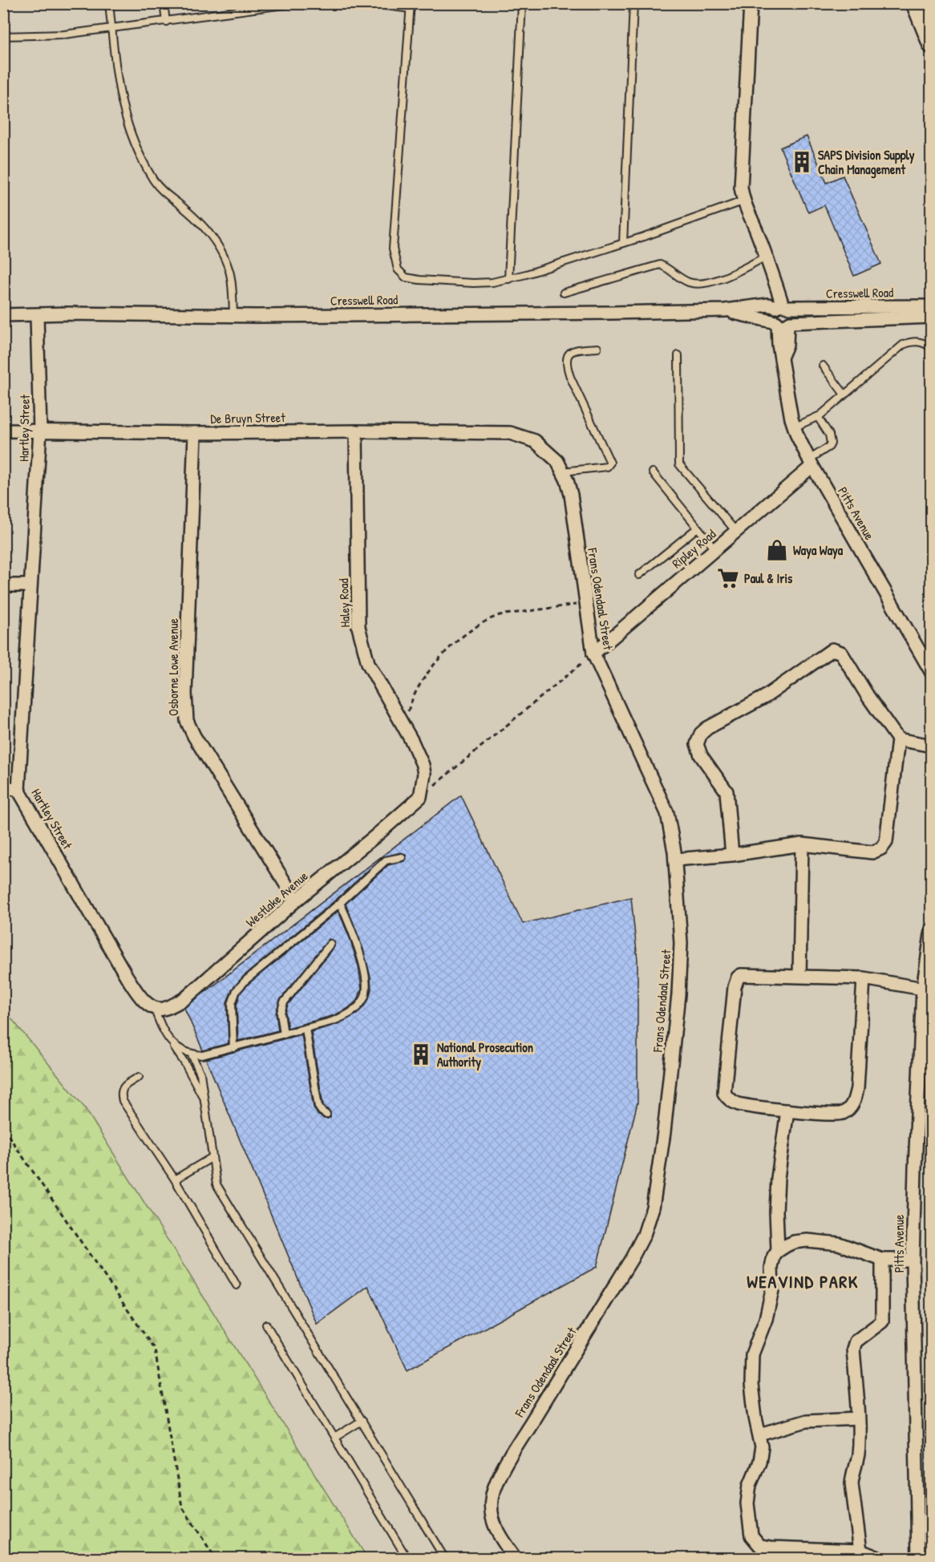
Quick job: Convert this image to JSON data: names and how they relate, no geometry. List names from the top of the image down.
{
  "streets": {
    "street": [
      "Cresswell Road",
      "De Bruyn Street",
      "Hartley Street",
      "Pitts Avenue",
      "Ripley Road",
      "Frans Odendaal Street",
      "Haley Road",
      "Osborne Lowe Avenue",
      "Westlake Avenue"
    ]
  },
  "crossings": [
    ["Cresswell Road", "Hartley Street"],
    ["Cresswell Road", "Pitts Avenue"],
    ["De Bruyn Street", "Hartley Street"],
    ["De Bruyn Street", "Frans Odendaal Street"],
    ["De Bruyn Street", "Haley Road"],
    ["De Bruyn Street", "Osborne Lowe Avenue"],
    ["Hartley Street", "Westlake Avenue"],
    ["Pitts Avenue", "Ripley Road"],
    ["Ripley Road", "Frans Odendaal Street"],
    ["Haley Road", "Westlake Avenue"],
    ["Osborne Lowe Avenue", "Westlake Avenue"]
  ],
  "districts": ["WEAVIND PARK"],
  "places": {
    "building": ["SAPS Division Supply Chain Management", "National Prosecution Authority"],
    "shop": ["Waya Waya"],
    "supermarket": ["Paul & Iris"]
  }
}
